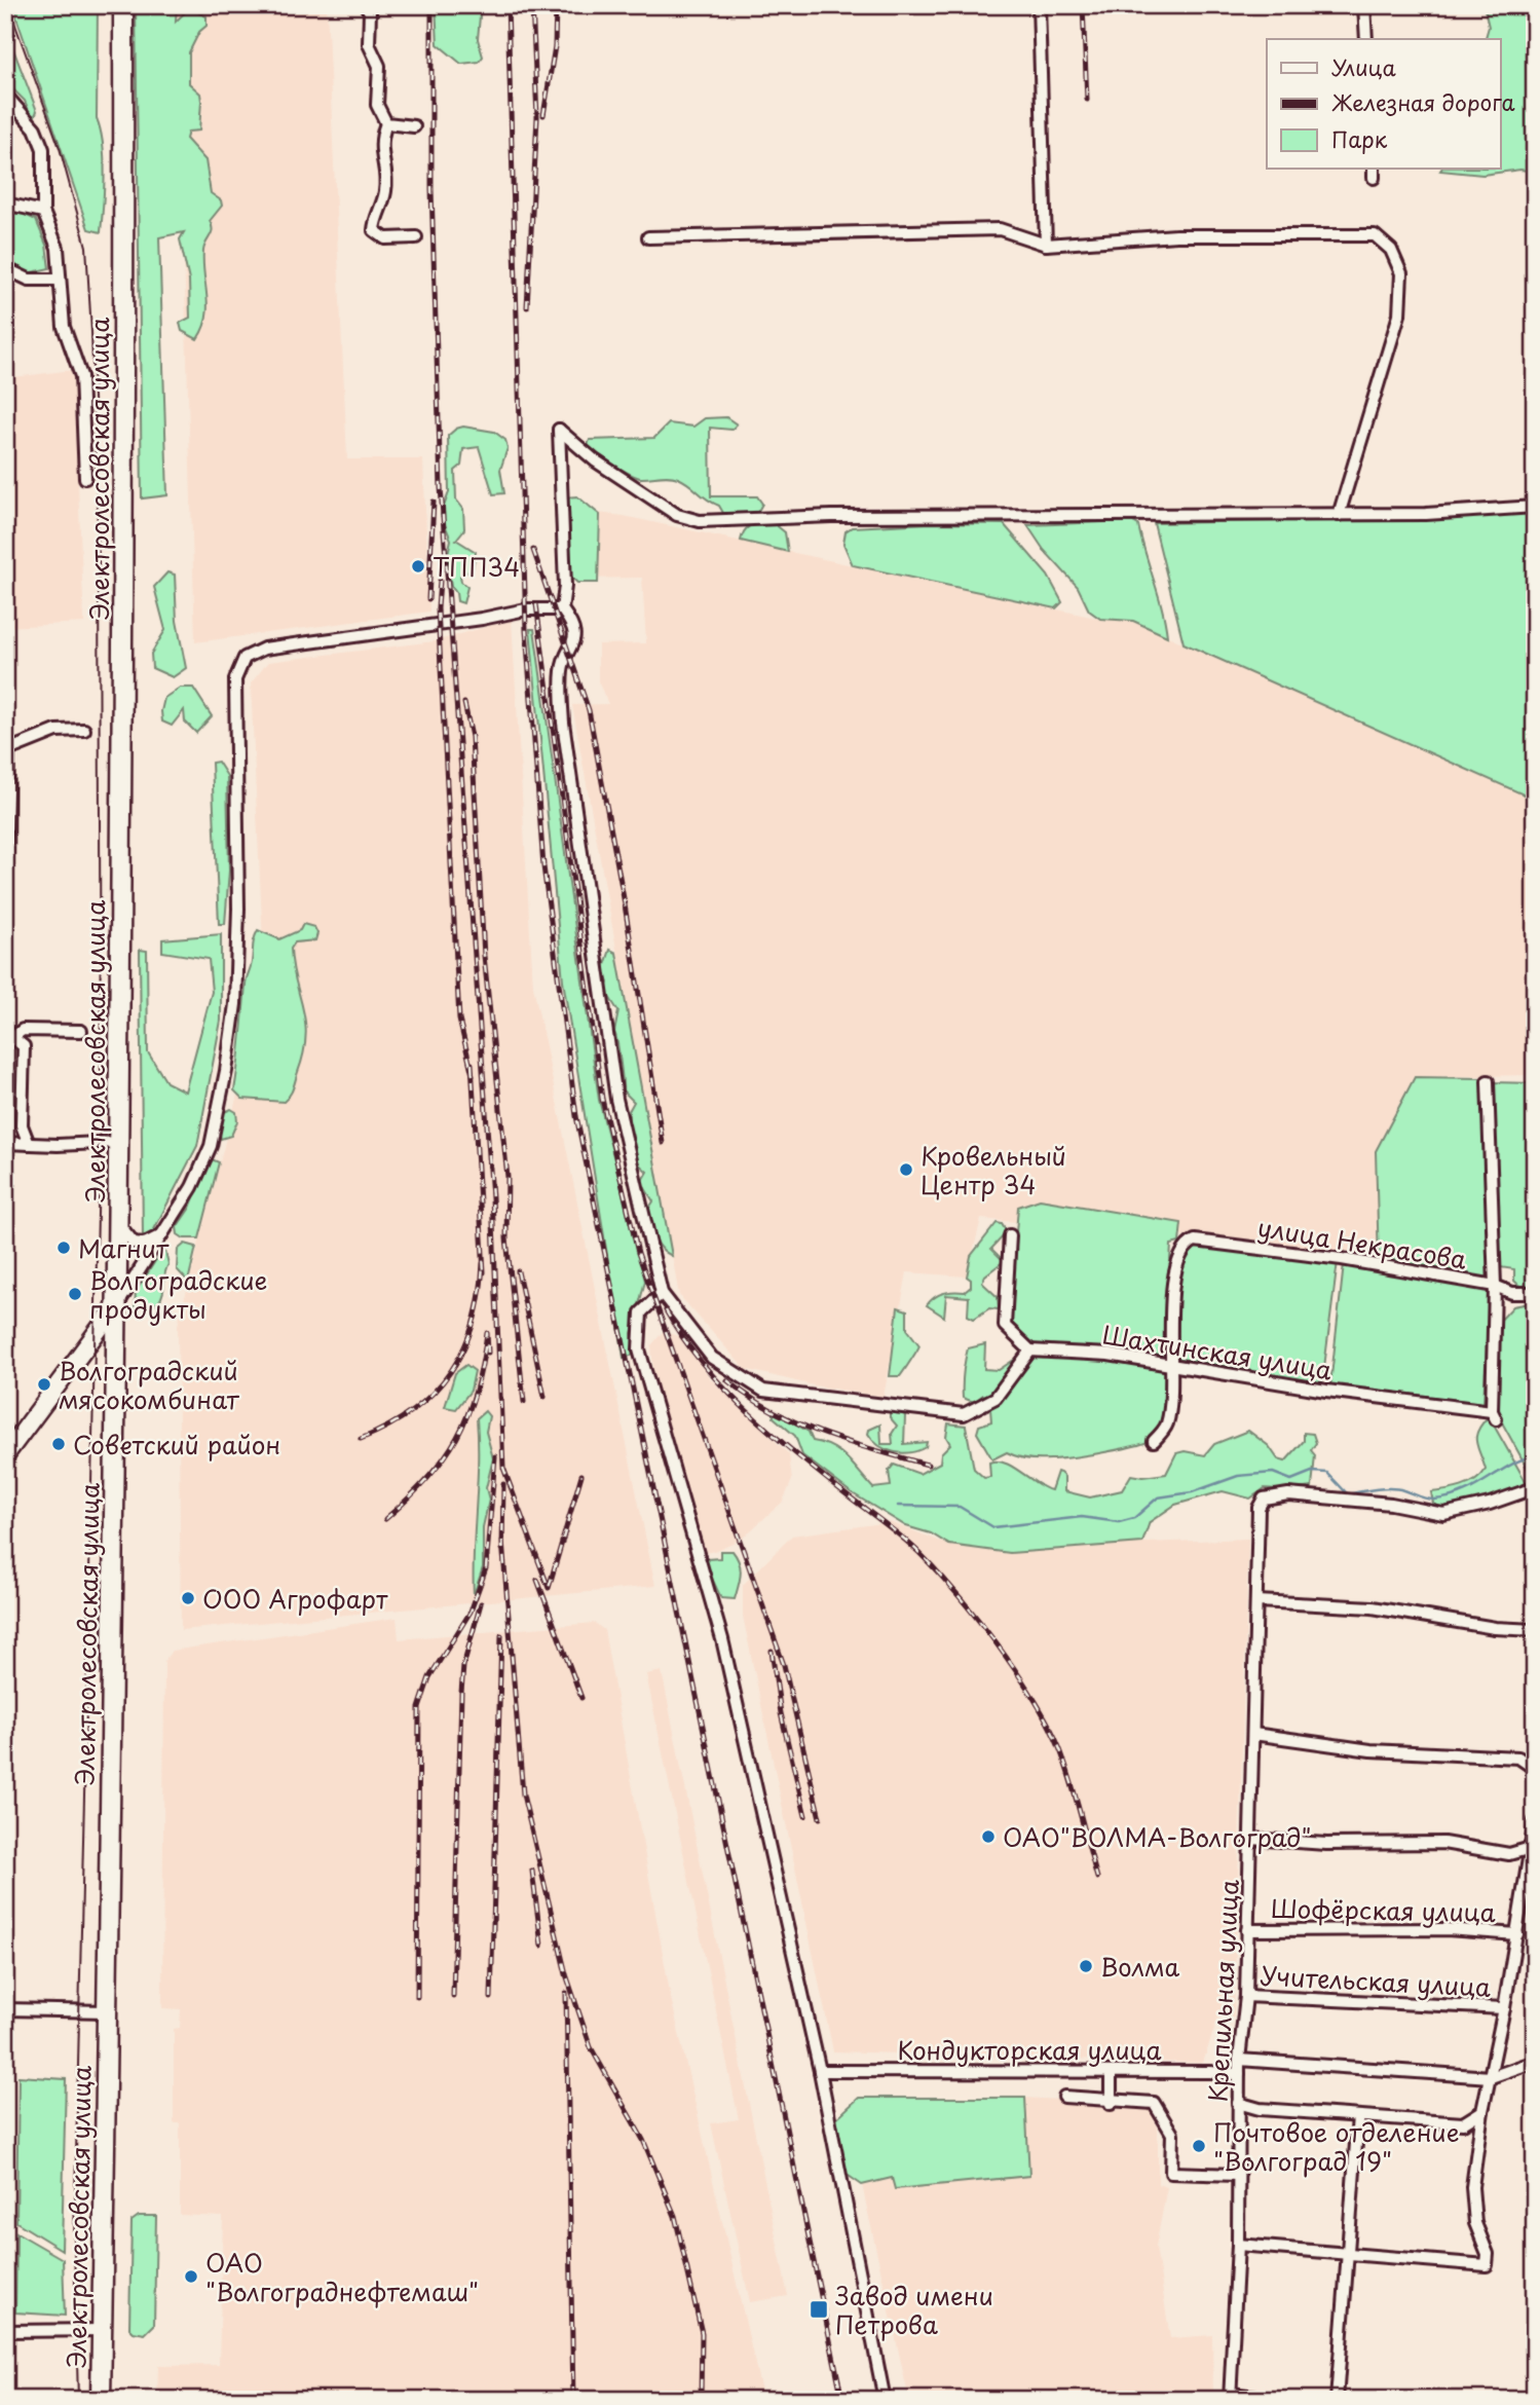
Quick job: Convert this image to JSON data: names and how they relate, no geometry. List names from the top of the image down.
{
  "streets": {
    "main road": ["Электролесовская улица"],
    "street": [
      "улица Некрасова",
      "Шахтинская улица",
      "Шофёрская улица",
      "Учительская улица",
      "Крепильная улица",
      "Кондукторская улица"
    ]
  },
  "crossings": [
    ["улица Некрасова", "Шахтинская улица"],
    ["Шофёрская улица", "Крепильная улица"],
    ["Учительская улица", "Крепильная улица"],
    ["Крепильная улица", "Кондукторская улица"]
  ],
  "places": {
    "other": [
      "ТПП34",
      "Кровельный Центр 34",
      "Магнит",
      "Волгоградские продукты",
      "Волгоградский мясокомбинат",
      "Советский район",
      "ООО Агрофарт",
      "ОАО\"ВОЛМА-Волгоград\"",
      "Волма",
      "Почтовое отделение \"Волгоград 19\"",
      "ОАО \"Волгограднефтемаш\""
    ],
    "transit": ["Завод имени Петрова"]
  },
  "legend": ["Улица", "Железная дорога", "Парк"]
}
